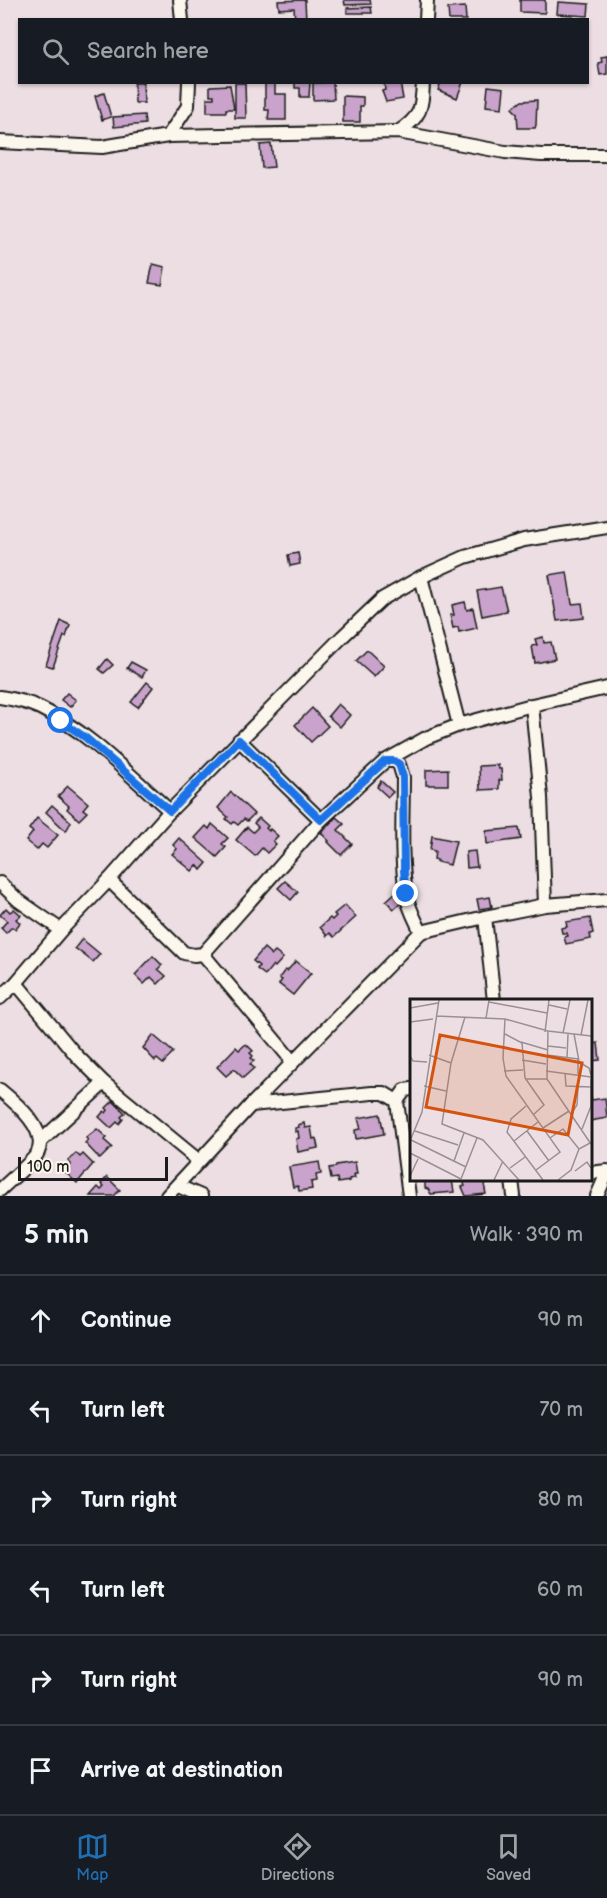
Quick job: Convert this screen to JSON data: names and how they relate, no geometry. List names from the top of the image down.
{
  "scale_bar": "100 m",
  "page": {
    "search": "Search here",
    "scale": "100 m",
    "heading": ["5 min", "Walk · 390 m"],
    "list": [
      ["Continue", "90 m"],
      ["Turn left", "70 m"],
      ["Turn right", "80 m"],
      ["Turn left", "60 m"],
      ["Turn right", "90 m"],
      "Arrive at destination"
    ],
    "nav": ["Map", "Directions", "Saved"]
  }
}
